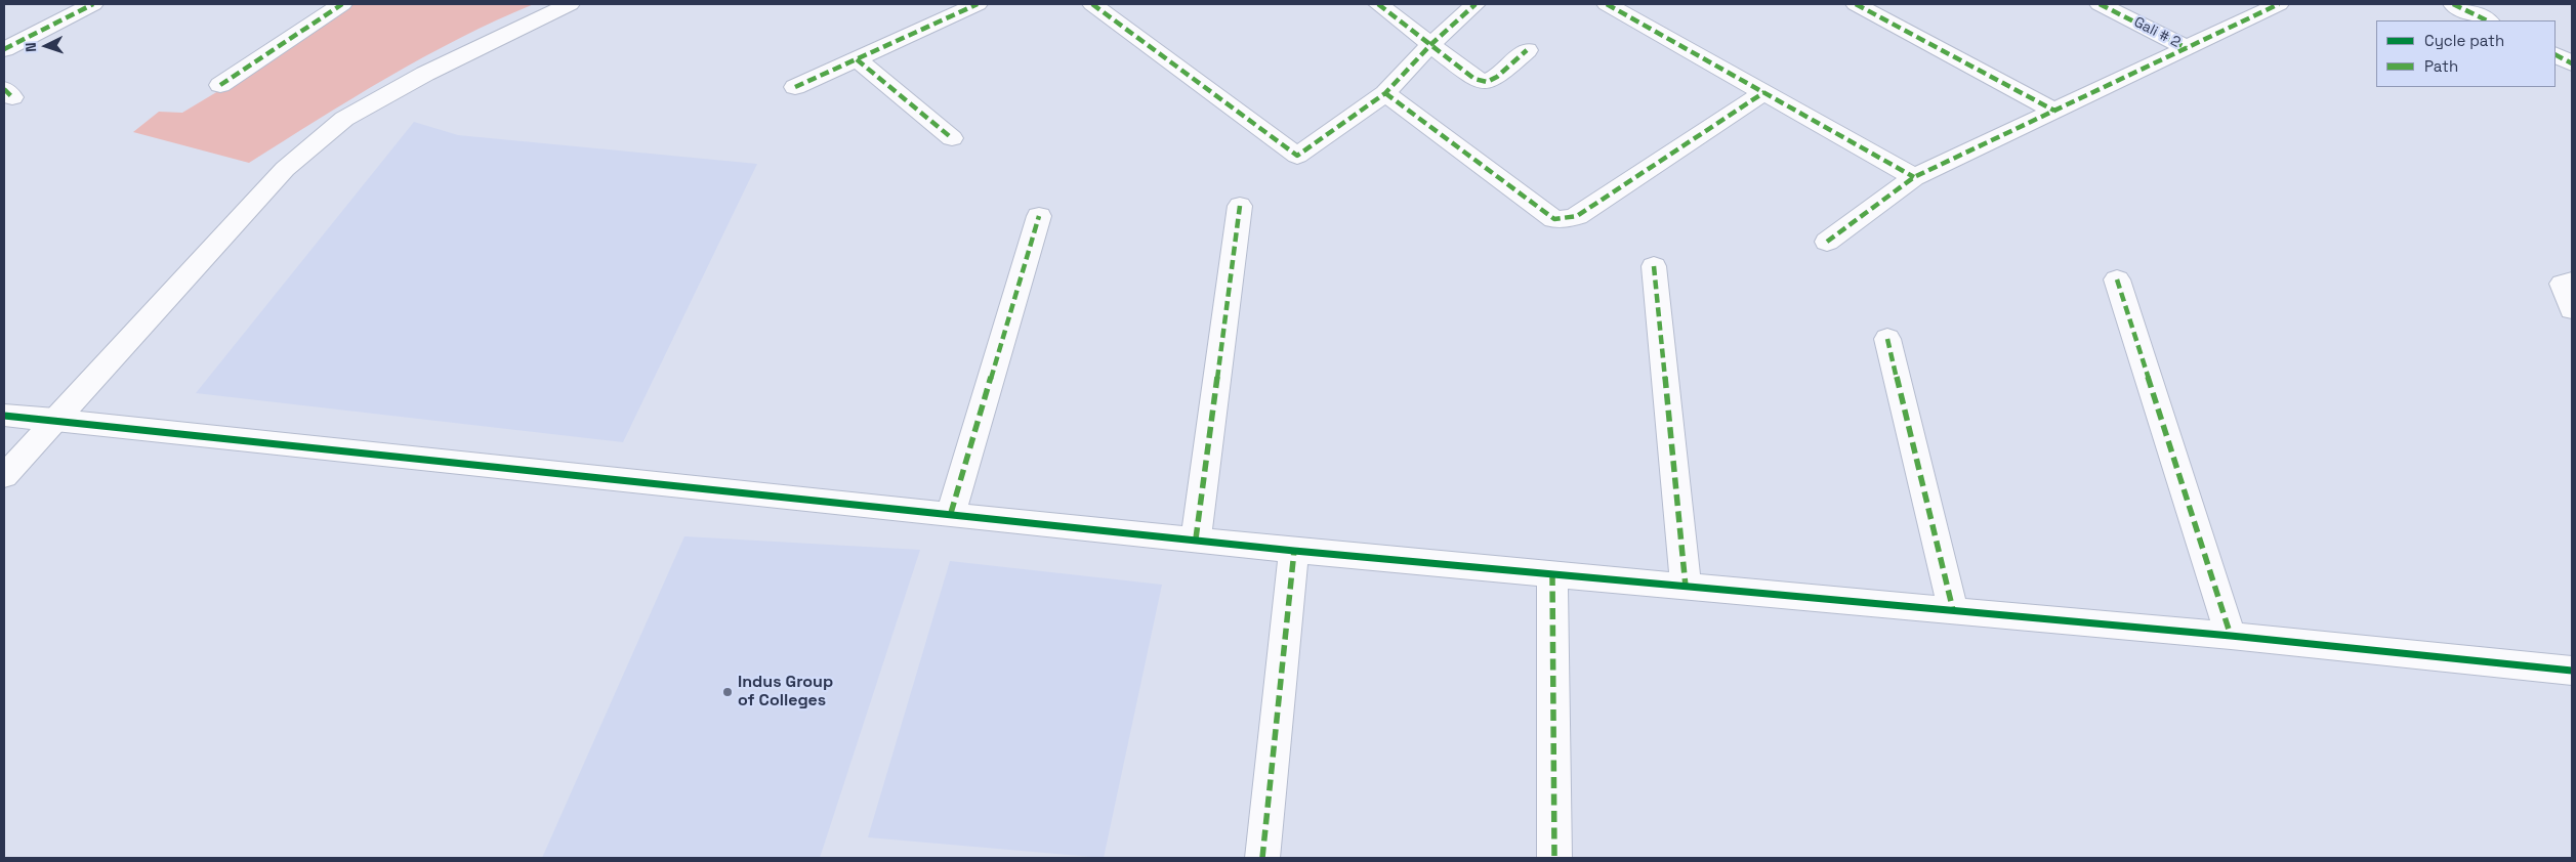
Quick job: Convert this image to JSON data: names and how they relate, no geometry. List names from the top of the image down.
{
  "streets": {
    "street": ["Gali # 2"]
  },
  "places": ["Indus Group of Colleges"],
  "legend": ["Cycle path", "Path"],
  "north": "left"
}
